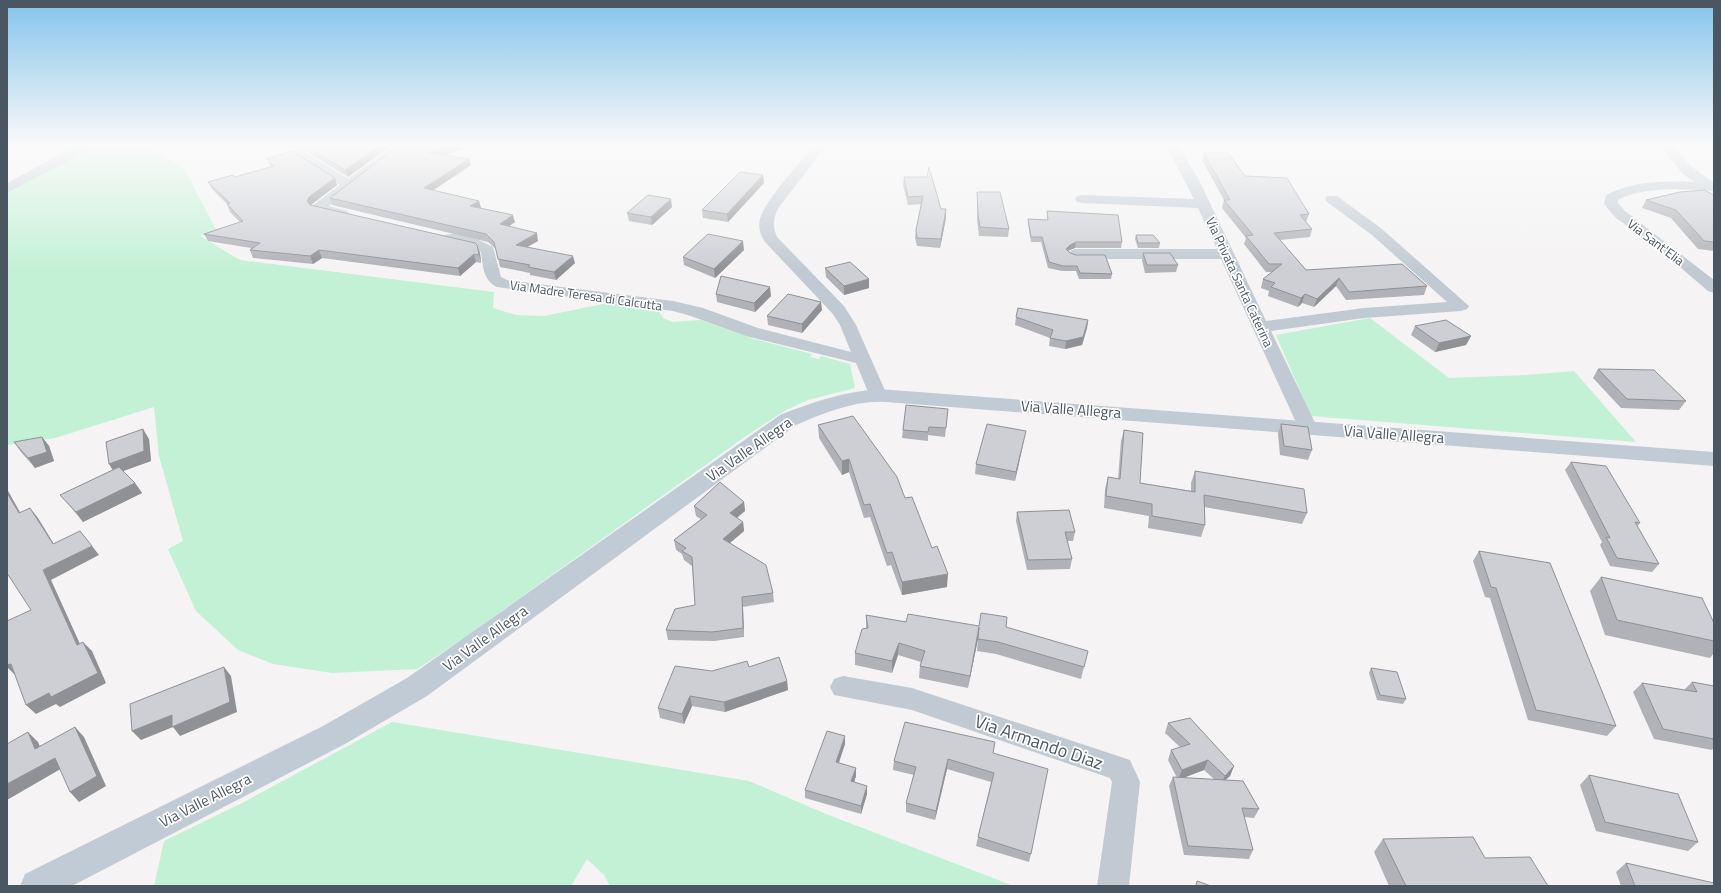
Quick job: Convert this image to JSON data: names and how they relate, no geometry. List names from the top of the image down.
{
  "streets": {
    "main road": ["Via Valle Allegra"],
    "street": [
      "Via Sant'Elia",
      "Via Privata Santa Caterina",
      "Via Madre Teresa di Calcutta",
      "Via Armando Diaz"
    ]
  },
  "crossings": [
    ["Via Privata Santa Caterina", "Via Valle Allegra"]
  ]
}
